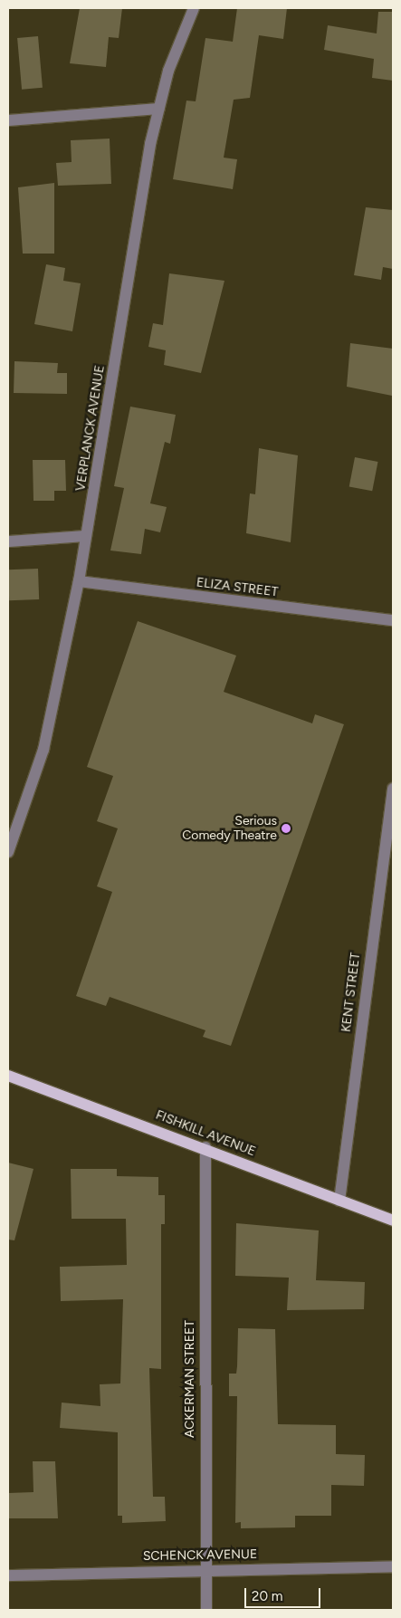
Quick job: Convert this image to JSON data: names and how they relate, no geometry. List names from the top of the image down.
{
  "streets": {
    "main road": ["FISHKILL AVENUE"],
    "street": [
      "VERPLANCK AVENUE",
      "ELIZA STREET",
      "KENT STREET",
      "ACKERMAN STREET",
      "SCHENCK AVENUE"
    ]
  },
  "crossings": [
    ["VERPLANCK AVENUE", "ELIZA STREET"],
    ["KENT STREET", "FISHKILL AVENUE"],
    ["FISHKILL AVENUE", "ACKERMAN STREET"],
    ["ACKERMAN STREET", "SCHENCK AVENUE"]
  ],
  "places": ["Serious Comedy Theatre"],
  "scale_bar": "20 m"
}
